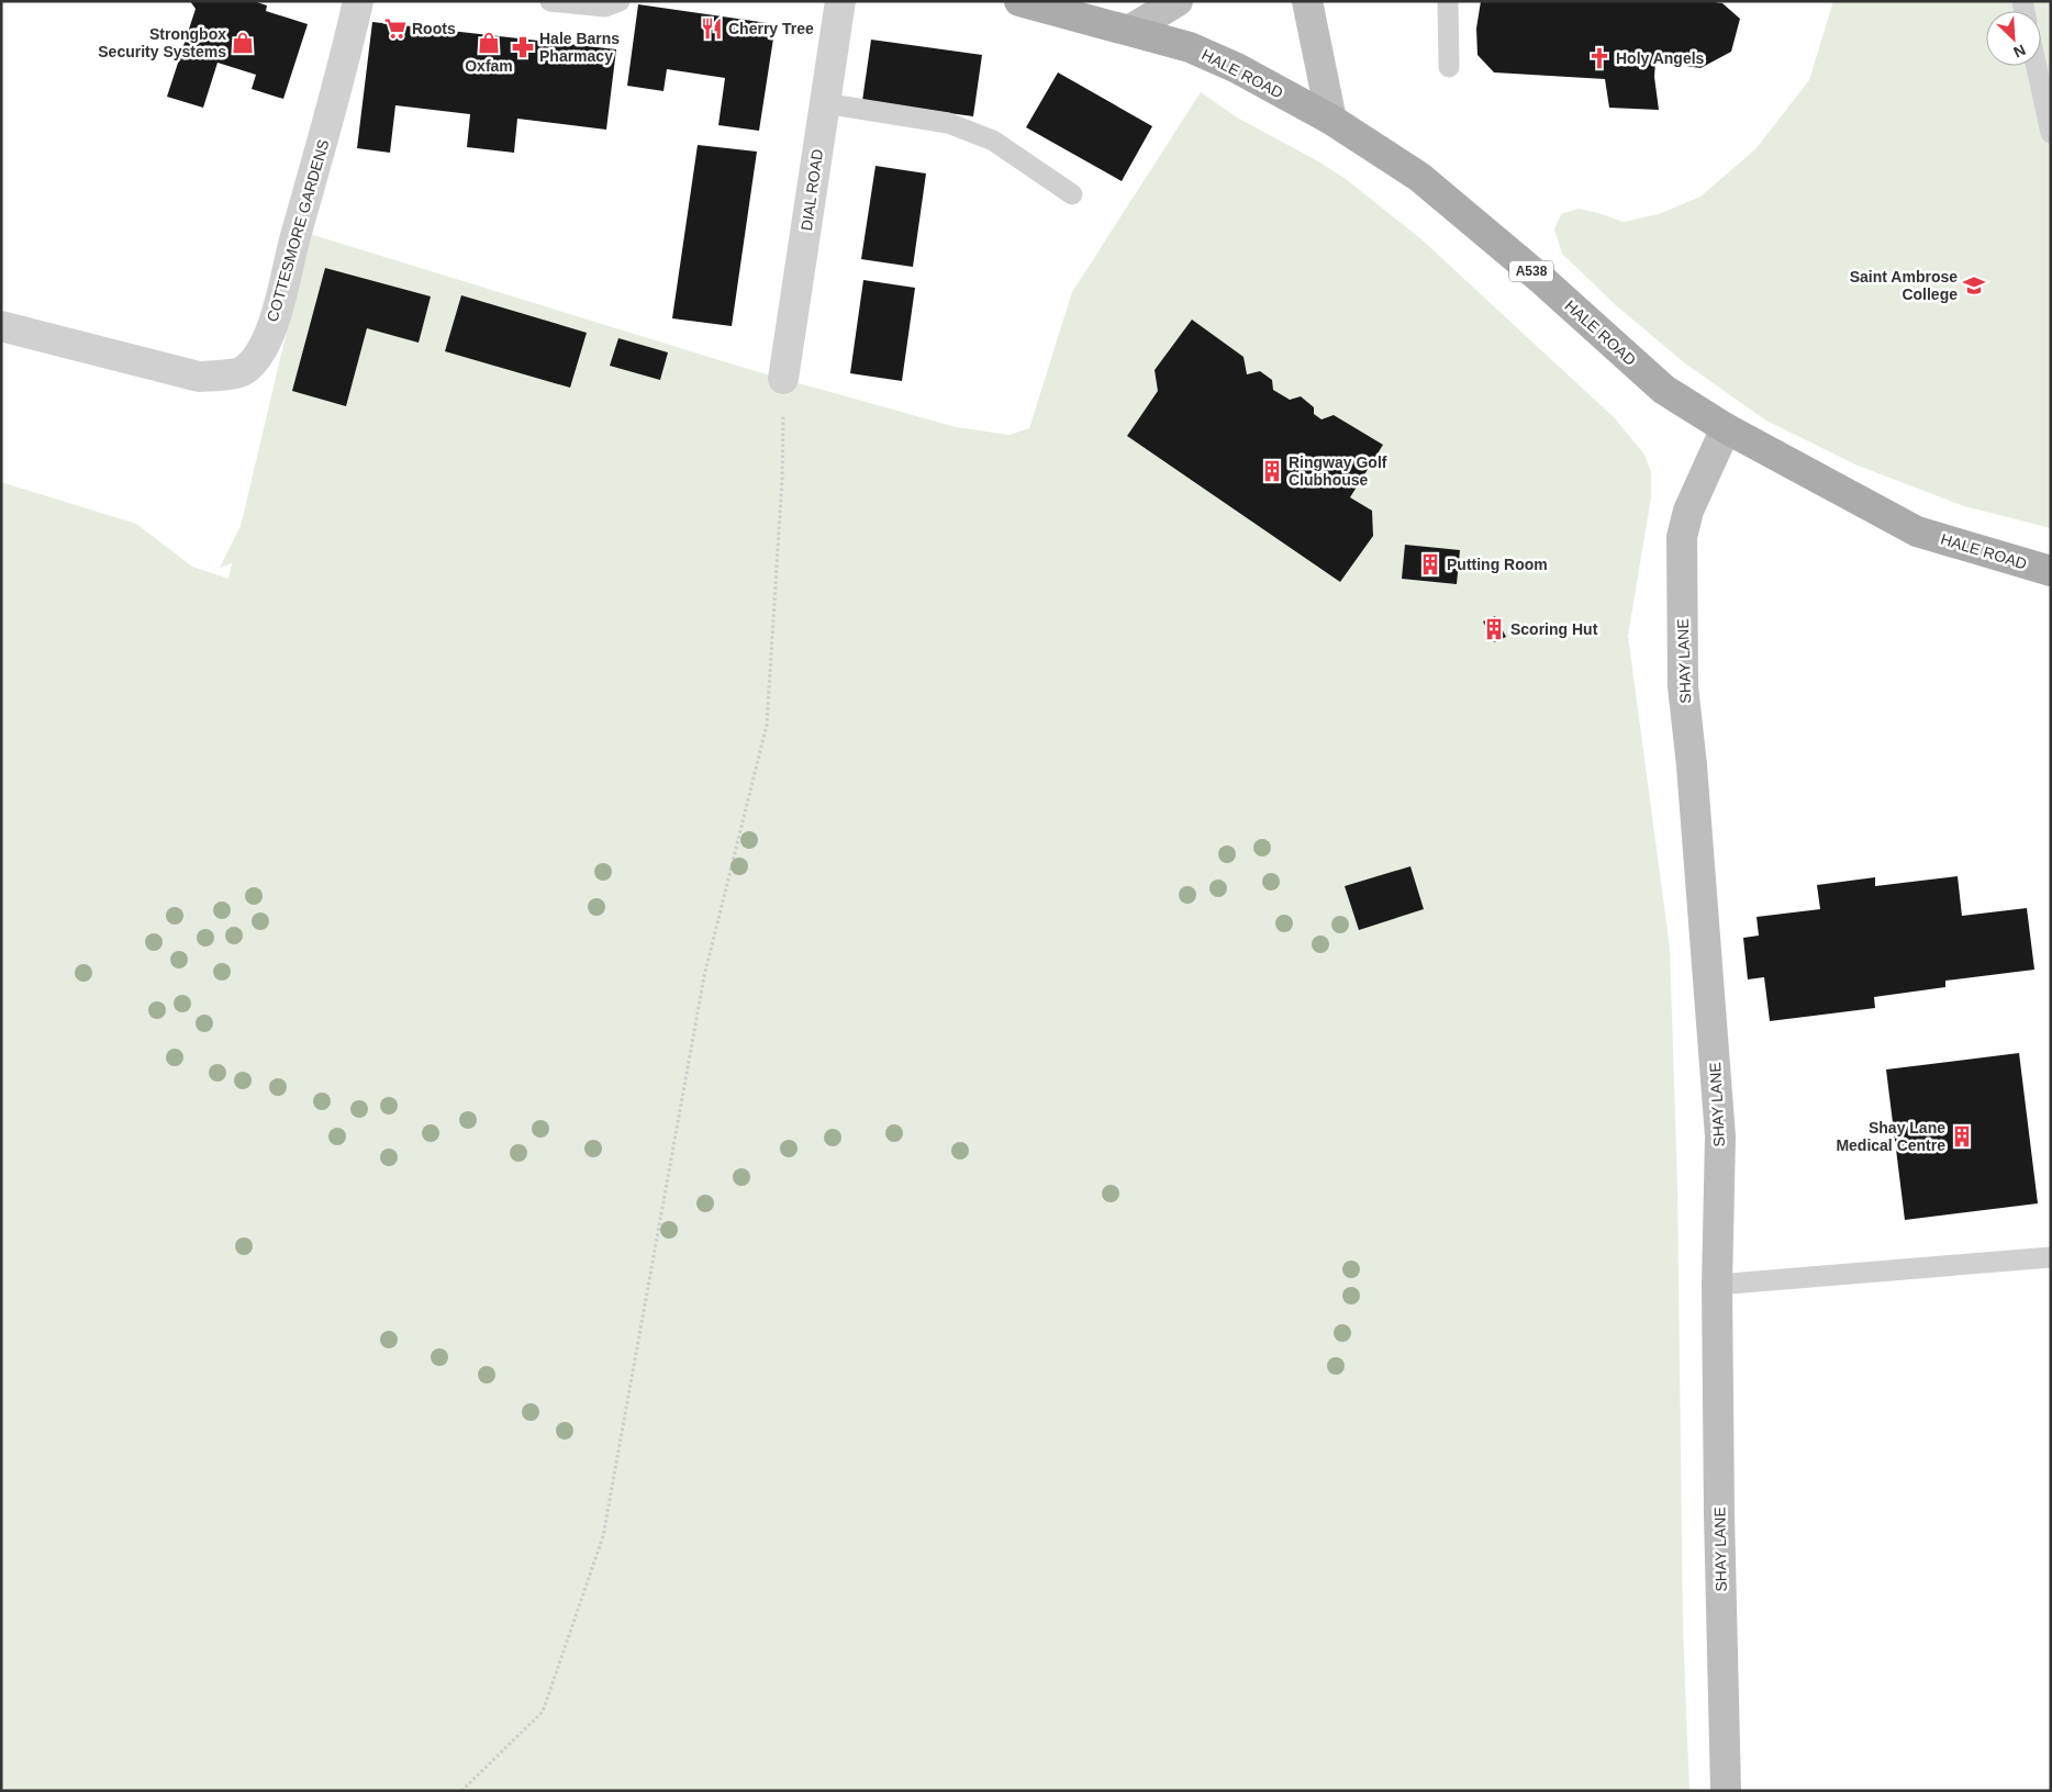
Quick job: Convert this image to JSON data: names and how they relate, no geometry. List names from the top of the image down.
{
  "streets": {
    "main road": ["HALE ROAD", "A538"],
    "street": ["DIAL ROAD", "COTTESMORE GARDENS", "SHAY LANE"]
  },
  "crossings": [
    ["HALE ROAD", "SHAY LANE"]
  ],
  "places": {
    "supermarket": ["Roots"],
    "restaurant": ["Cherry Tree"],
    "shop": ["Strongbox Security Systems", "Oxfam"],
    "pharmacy": ["Hale Barns Pharmacy"],
    "church": ["Holy Angels"],
    "school or university": ["Saint Ambrose College"],
    "building": [
      "Ringway Golf Clubhouse",
      "Putting Room",
      "Scoring Hut",
      "Shay Lane Medical Centre"
    ]
  },
  "north": "bottom right"
}
